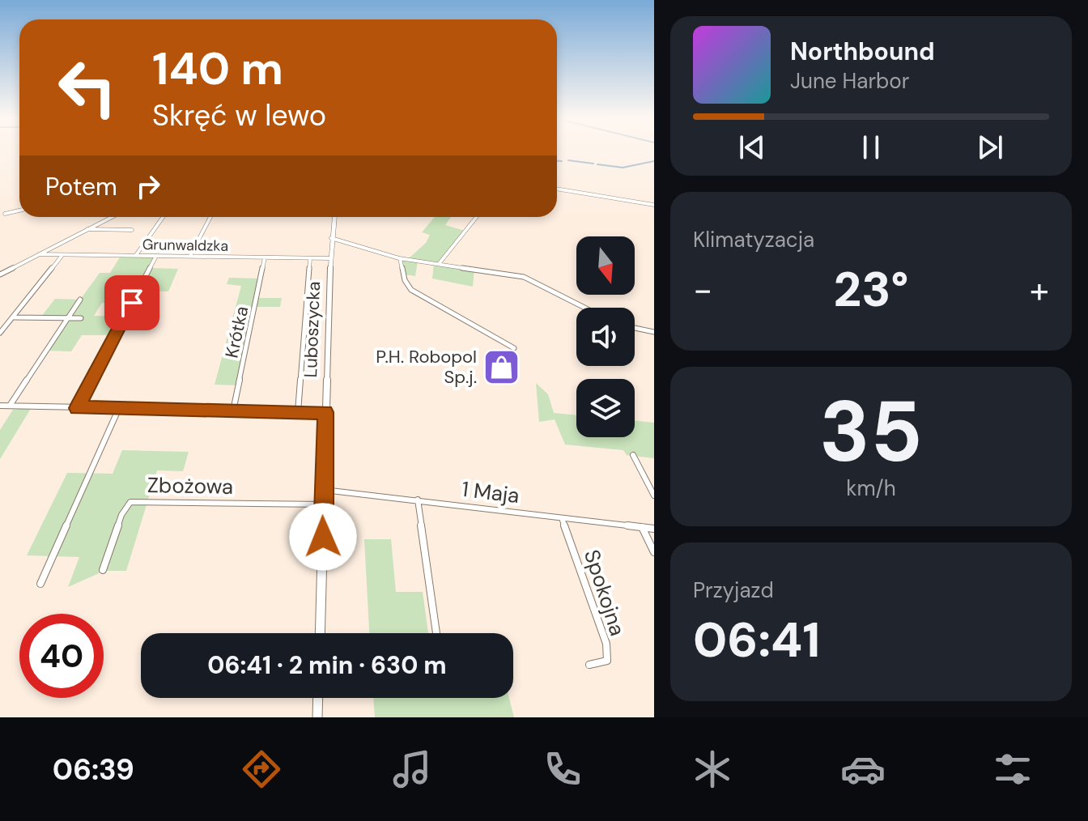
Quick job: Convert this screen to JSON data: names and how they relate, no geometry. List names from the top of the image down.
{
  "streets": {
    "street": [
      "Grunwaldzka",
      "Luboszycka",
      "Krótka",
      "Zbożowa",
      "1 Maja",
      "Spokojna"
    ]
  },
  "crossings": [
    ["Grunwaldzka", "Luboszycka"],
    ["Grunwaldzka", "Krótka"],
    ["Luboszycka", "Zbożowa"],
    ["Luboszycka", "1 Maja"],
    ["1 Maja", "Spokojna"]
  ],
  "places": {
    "shop": ["P.H. Robopol Sp.j."]
  },
  "north": "bottom",
  "page": {
    "turn": ["140 m", "Skręć w lewo"],
    "song": ["Northbound", "June Harbor"],
    "then": "Potem",
    "tile": [
      "Klimatyzacja",
      ["35", "km/h"],
      ["Przyjazd", "06:41"]
    ],
    "heat": ["−", "23°", "+"],
    "limit": "40",
    "trip": "06:41 · 2 min · 630 m",
    "tabs": "06:39"
  }
}
